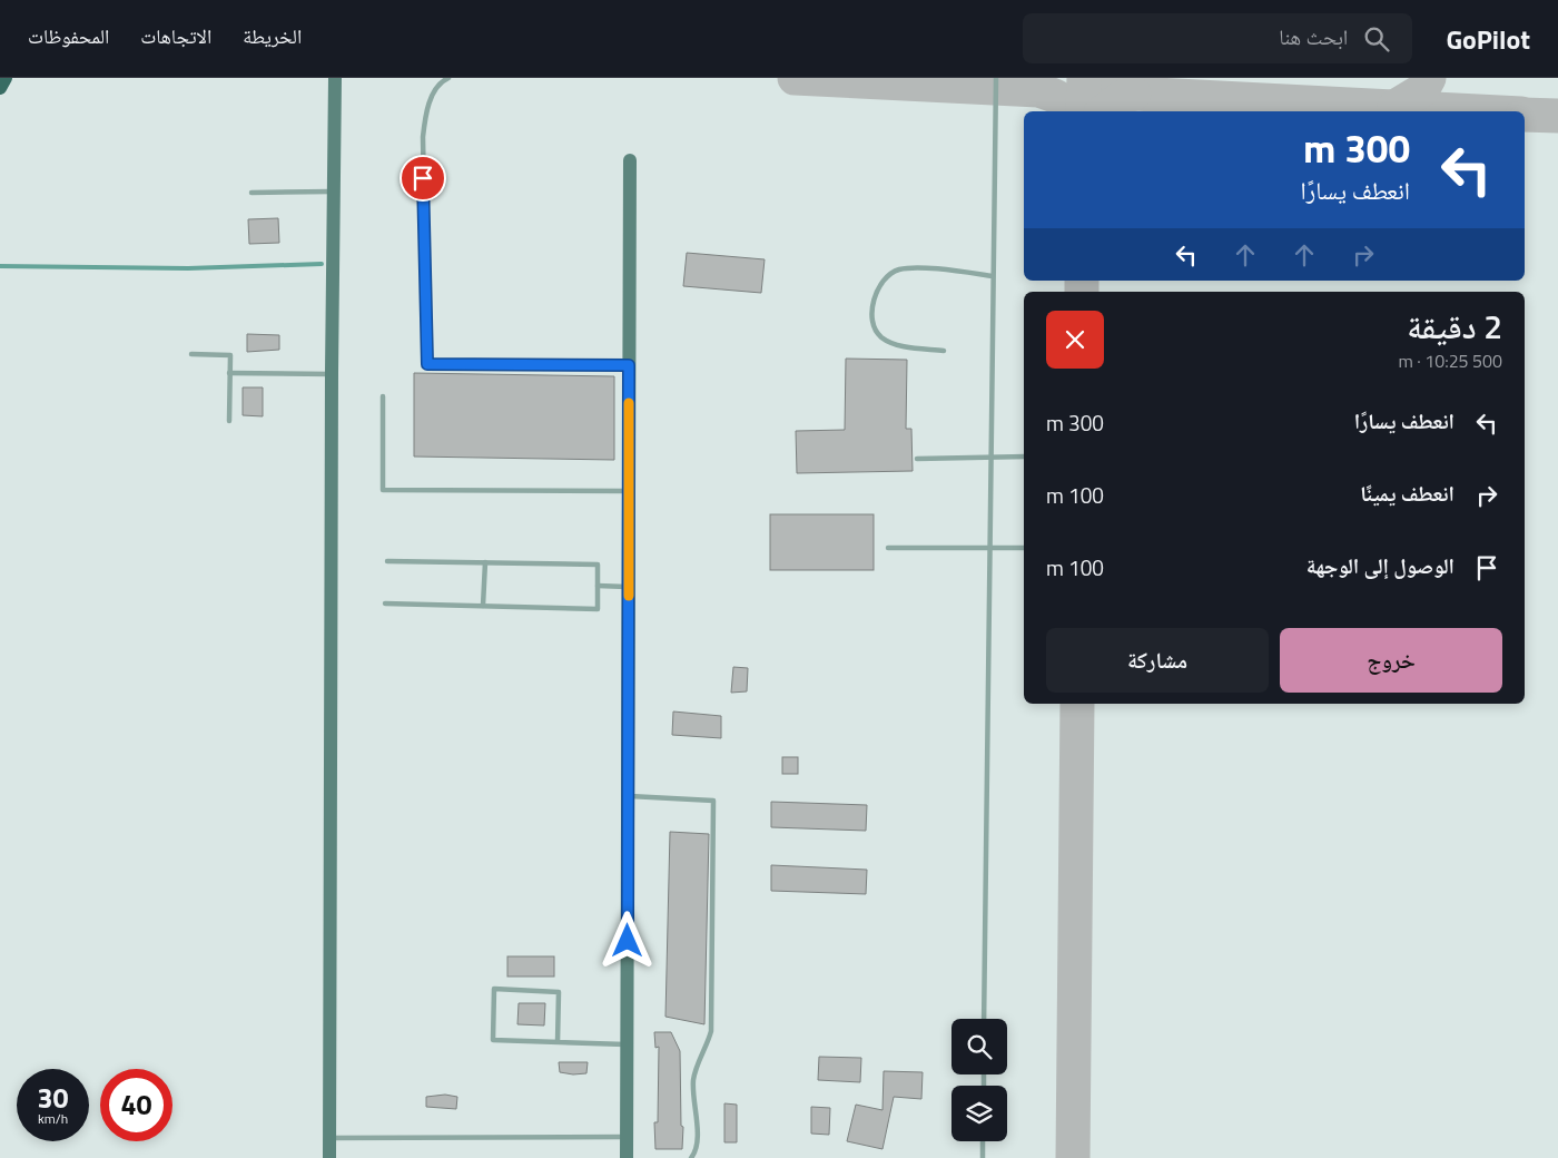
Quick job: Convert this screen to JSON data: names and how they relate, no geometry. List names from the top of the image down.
{
  "page": {
    "header": "GoPilot",
    "search": "ابحث هنا",
    "nav": ["الخريطة", "الاتجاهات", "المحفوظات"],
    "turn": ["300 m", "انعطف يسارًا"],
    "heading": ["2 دقيقة", "500 m · 10:25"],
    "list": [
      {
        "name": "انعطف يسارًا",
        "value": "300 m"
      },
      {
        "name": "انعطف يمينًا",
        "value": "100 m"
      },
      {
        "name": "الوصول إلى الوجهة",
        "value": "100 m"
      }
    ],
    "buttons": ["خروج", "مشاركة"],
    "speed": "30 km/h",
    "limit": "40"
  }
}
